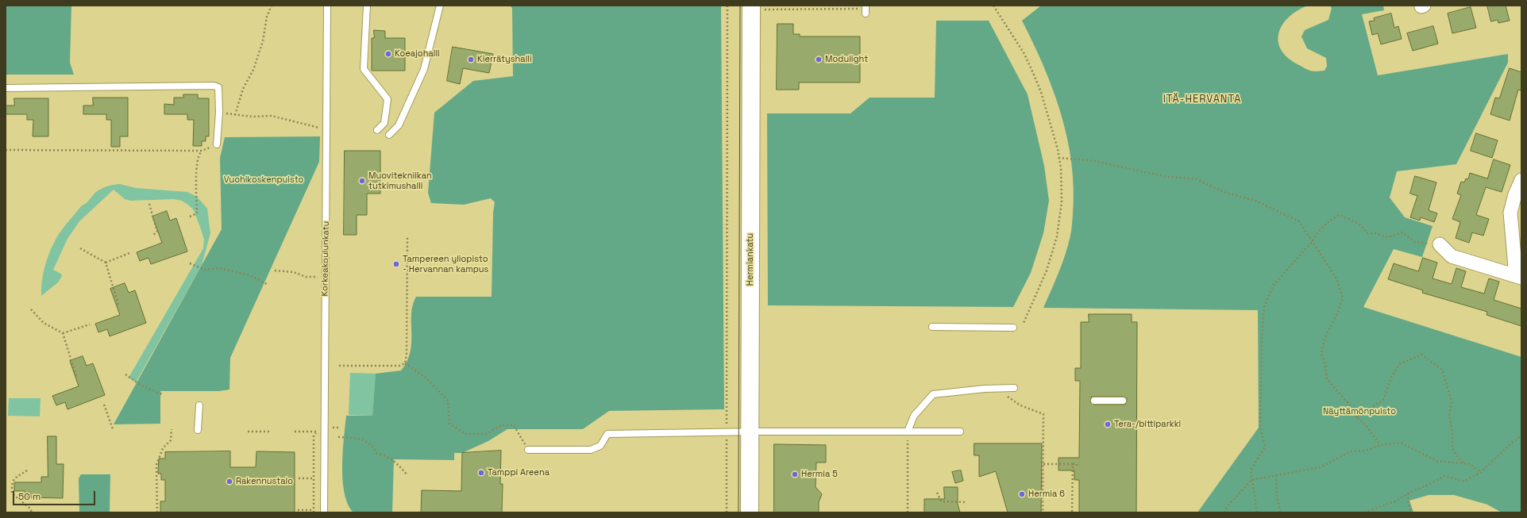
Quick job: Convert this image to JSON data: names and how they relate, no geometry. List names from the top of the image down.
{
  "streets": {
    "street": ["Hermiankatu"],
    "lane": ["Korkeakoulunkatu"]
  },
  "districts": ["ITÄ-HERVANTA"],
  "parks": ["Vuohikoskenpuisto", "Näyttämönpuisto"],
  "places": [
    "Koeajohalli",
    "Kierrätyshalli",
    "Modulight",
    "Muovitekniikan tutkimushalli",
    "Tampereen yliopisto - Hervannan kampus",
    "Tera-/bittiparkki",
    "Tamppi Areena",
    "Hermia 5",
    "Rakennustalo",
    "Hermia 6"
  ],
  "scale_bar": "50 m"
}
